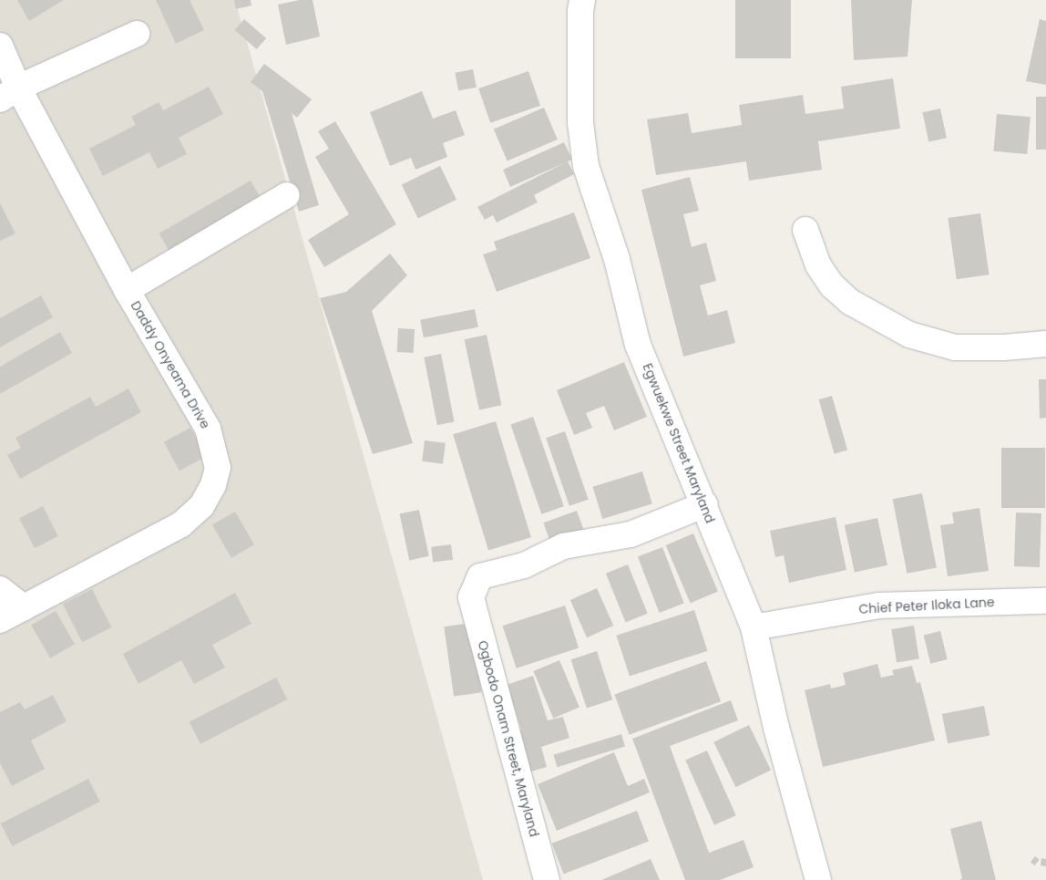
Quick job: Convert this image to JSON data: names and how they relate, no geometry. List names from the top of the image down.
{
  "streets": {
    "street": [
      "Daddy Onyeama Drive",
      "Egwuekwe Street Maryland",
      "Chief Peter Iloka Lane",
      "Ogbodo Onam Street, Maryland"
    ]
  },
  "crossings": [
    ["Egwuekwe Street Maryland", "Chief Peter Iloka Lane"],
    ["Egwuekwe Street Maryland", "Ogbodo Onam Street, Maryland"]
  ]
}
